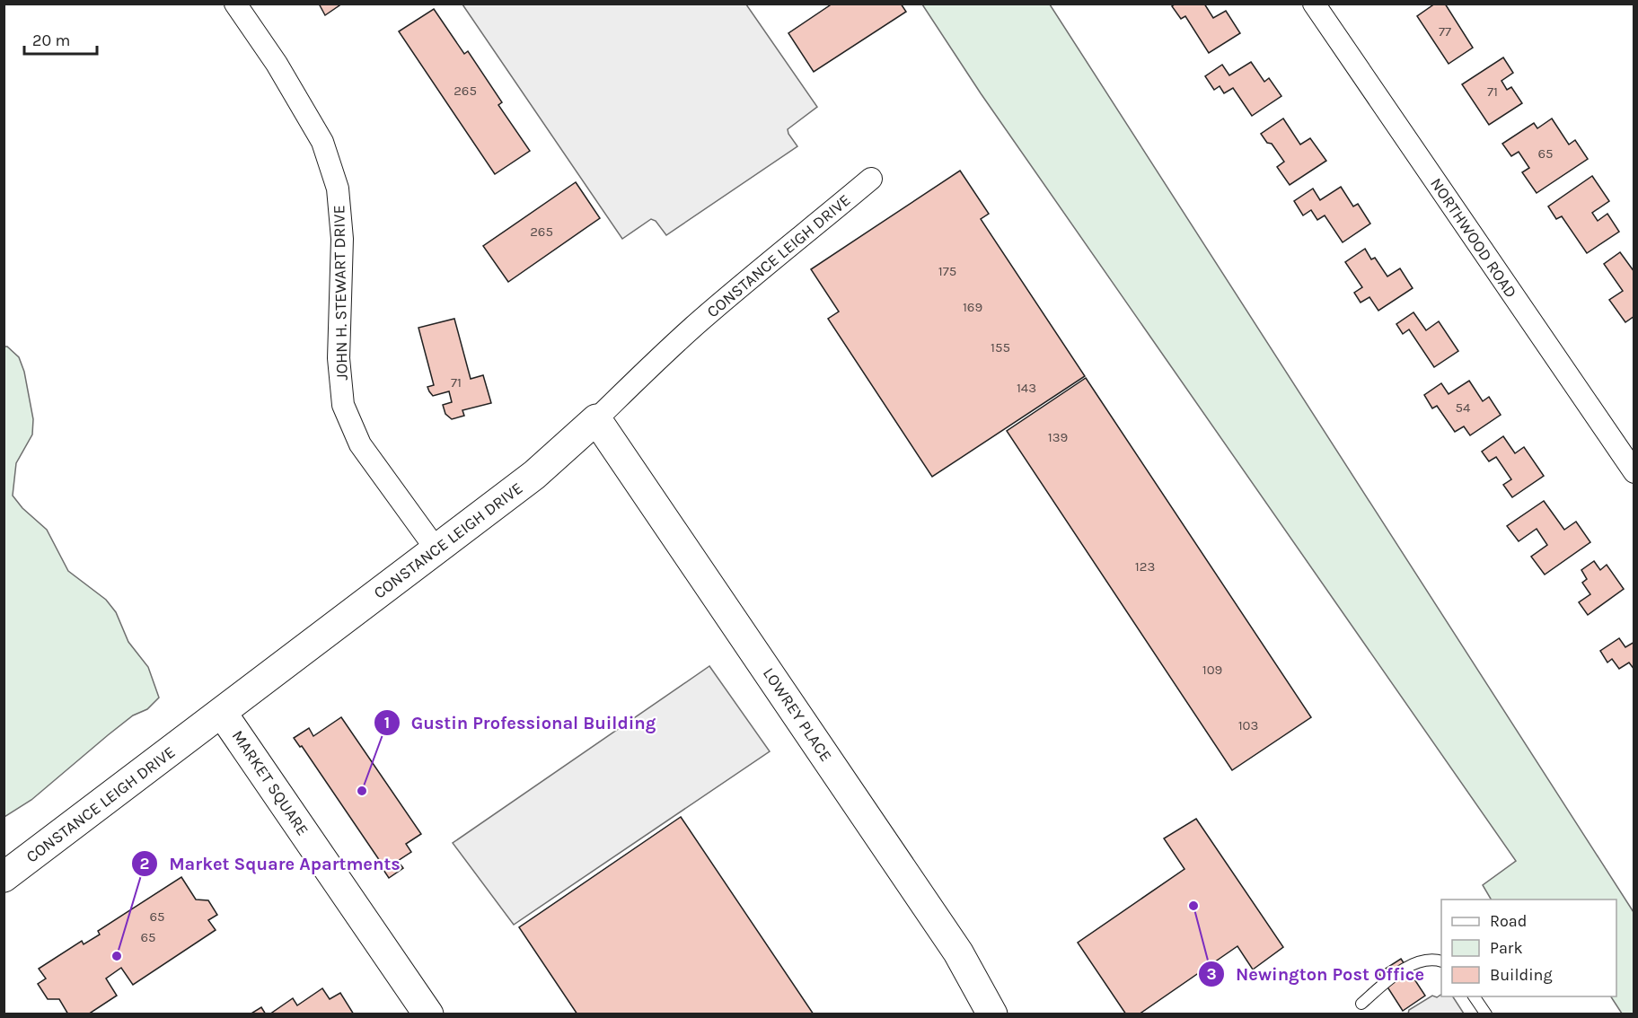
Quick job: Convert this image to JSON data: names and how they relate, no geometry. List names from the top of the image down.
{
  "streets": {
    "street": [
      "NORTHWOOD ROAD",
      "CONSTANCE LEIGH DRIVE",
      "JOHN H. STEWART DRIVE",
      "LOWREY PLACE",
      "MARKET SQUARE"
    ]
  },
  "crossings": [
    ["CONSTANCE LEIGH DRIVE", "JOHN H. STEWART DRIVE"],
    ["CONSTANCE LEIGH DRIVE", "LOWREY PLACE"],
    ["CONSTANCE LEIGH DRIVE", "MARKET SQUARE"]
  ],
  "places": ["Gustin Professional Building", "Newington Post Office", "Market Square Apartments"],
  "house_numbers": [
    "77",
    "265",
    "71",
    "65",
    "265",
    "175",
    "169",
    "155",
    "71",
    "143",
    "54",
    "139",
    "123",
    "109",
    "103",
    "65",
    "65"
  ],
  "legend": ["Road", "Park", "Building"],
  "scale_bar": "20 m"
}
